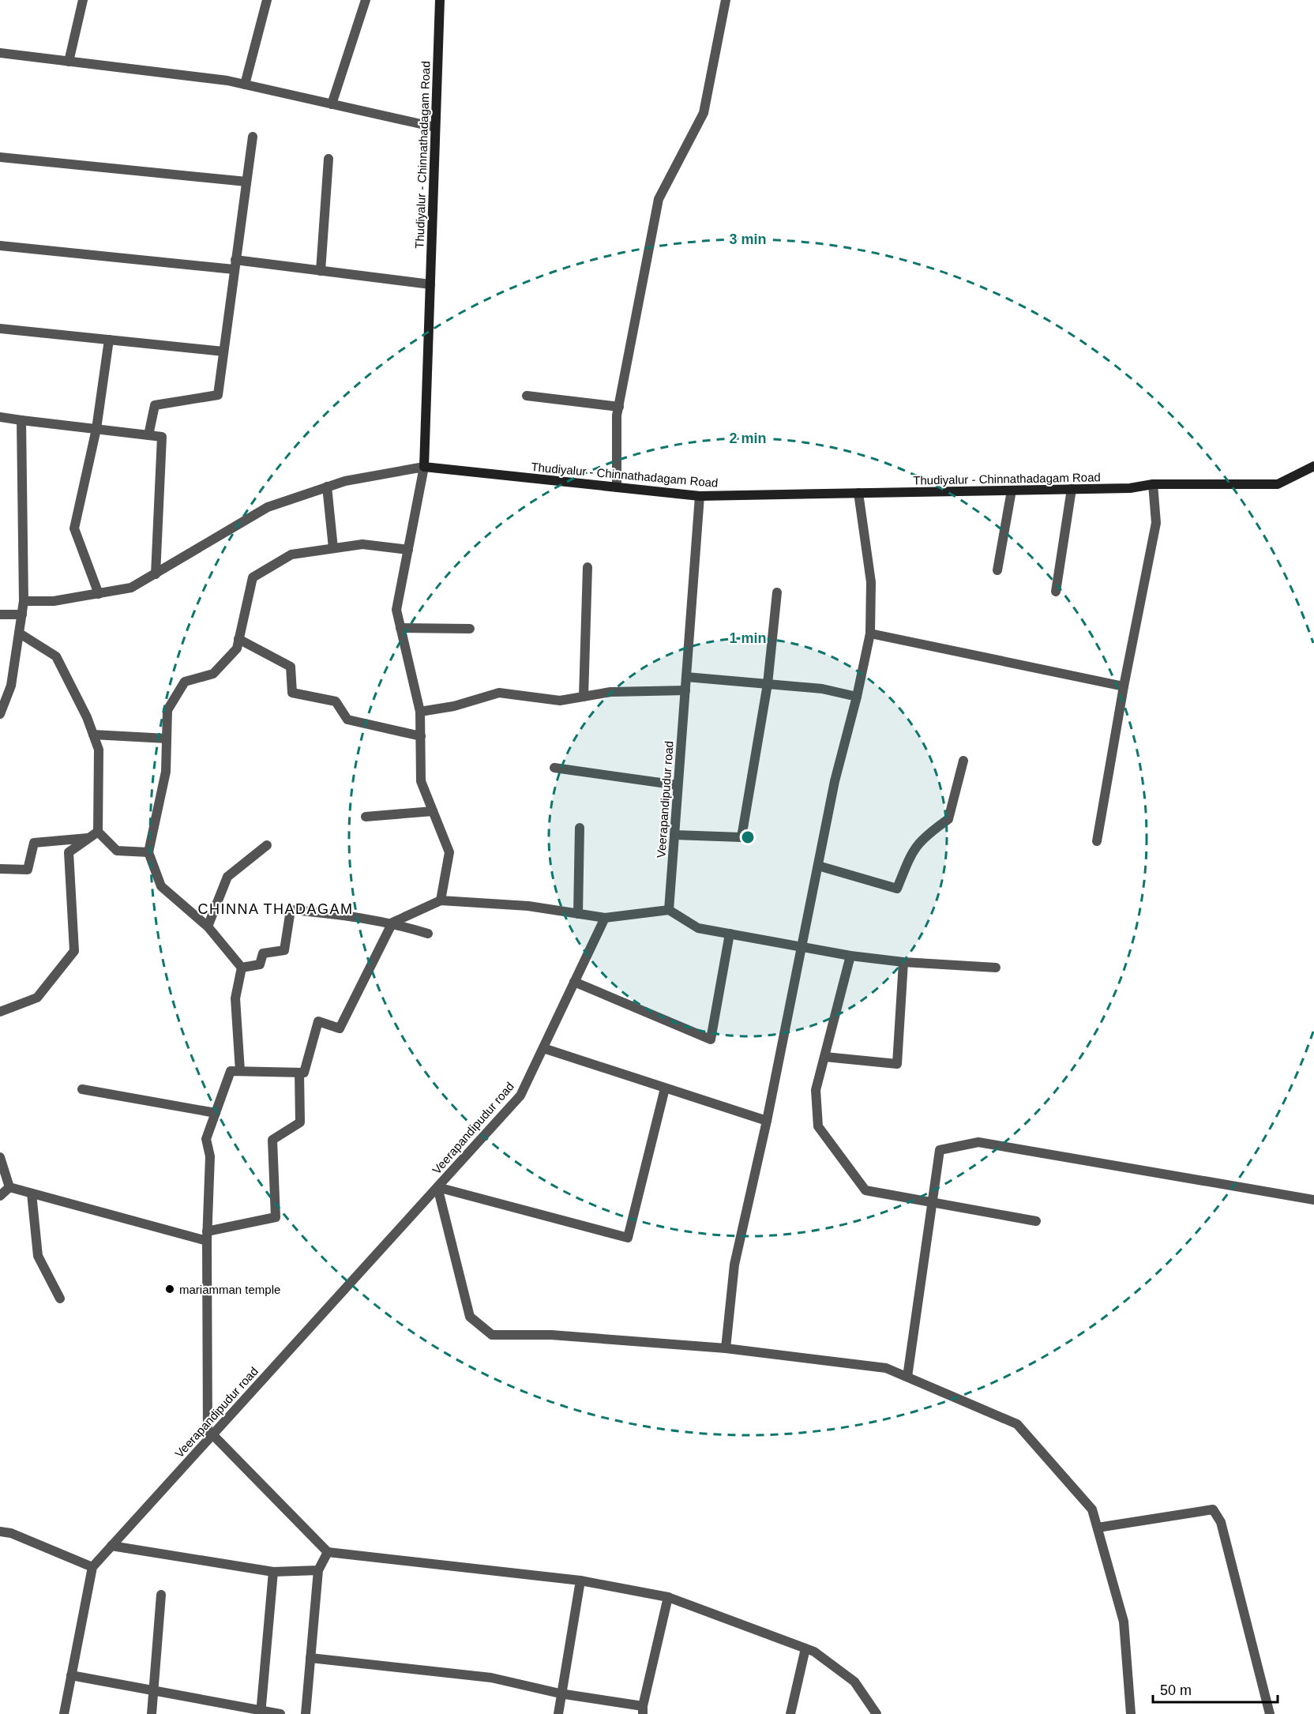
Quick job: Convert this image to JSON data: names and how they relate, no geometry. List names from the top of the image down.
{
  "streets": {
    "main road": ["Thudiyalur - Chinnathadagam Road"],
    "street": ["Veerapandipudur road"]
  },
  "crossings": [
    ["Thudiyalur - Chinnathadagam Road", "Veerapandipudur road"]
  ],
  "districts": ["CHINNA THADAGAM"],
  "places": ["mariamman temple"],
  "scale_bar": "50 m",
  "rings": ["3 min", "2 min", "1 min"]
}
